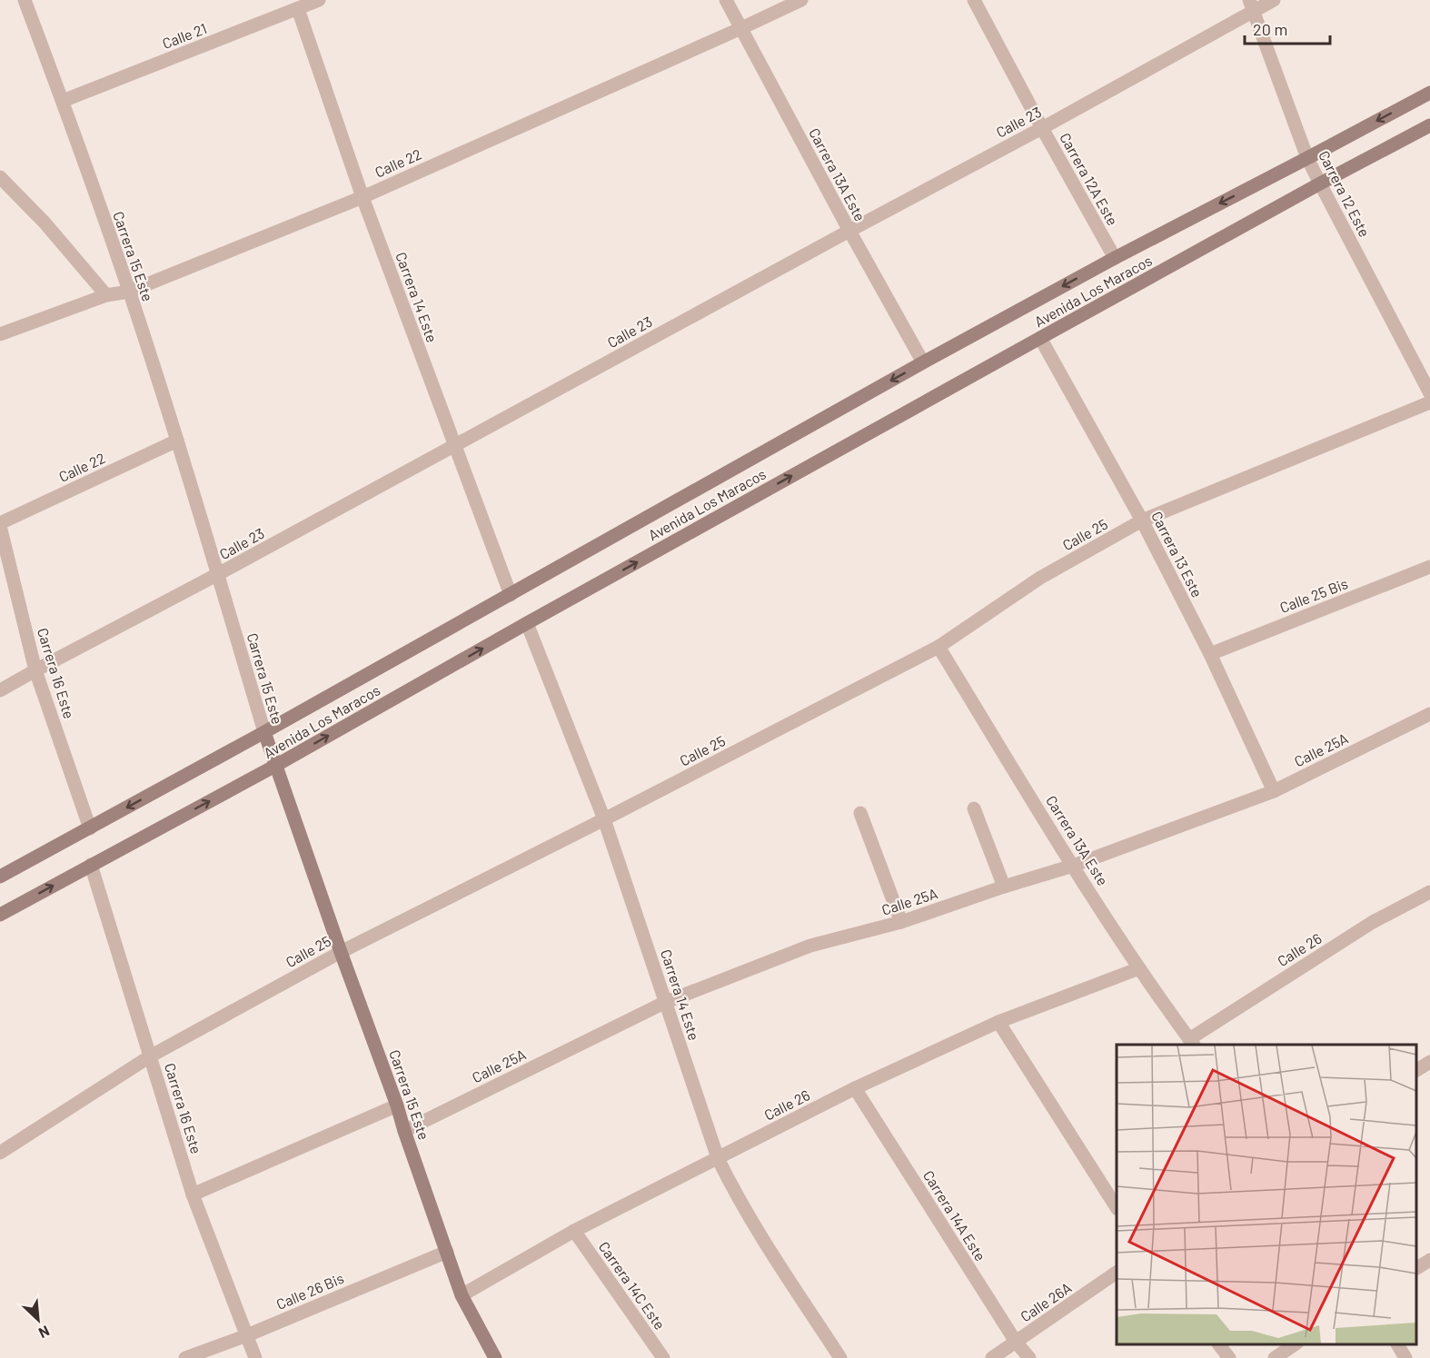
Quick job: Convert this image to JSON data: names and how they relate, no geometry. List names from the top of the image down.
{
  "streets": {
    "street": [
      "Calle 21",
      "Calle 23",
      "Calle 22",
      "Carrera 13A Este",
      "Carrera 12A Este",
      "Carrera 12 Este",
      "Carrera 15 Este",
      "Avenida Los Maracos",
      "Carrera 14 Este",
      "Calle 25",
      "Carrera 13 Este",
      "Calle 25 Bis",
      "Carrera 16 Este",
      "Calle 25A",
      "Calle 26",
      "Carrera 14A Este",
      "Carrera 14C Este",
      "Calle 26 Bis",
      "Calle 26A"
    ]
  },
  "crossings": [
    ["Calle 21", "Carrera 15 Este"],
    ["Calle 21", "Carrera 14 Este"],
    ["Calle 23", "Carrera 13A Este"],
    ["Calle 23", "Carrera 12A Este"],
    ["Calle 23", "Carrera 12 Este"],
    ["Calle 23", "Carrera 15 Este"],
    ["Calle 23", "Carrera 14 Este"],
    ["Calle 23", "Carrera 16 Este"],
    ["Calle 22", "Carrera 13A Este"],
    ["Calle 22", "Carrera 15 Este"],
    ["Calle 22", "Carrera 14 Este"],
    ["Calle 22", "Carrera 16 Este"],
    ["Carrera 13A Este", "Avenida Los Maracos"],
    ["Carrera 13A Este", "Calle 25"],
    ["Carrera 13A Este", "Calle 25A"],
    ["Carrera 13A Este", "Calle 26"],
    ["Carrera 12A Este", "Avenida Los Maracos"],
    ["Carrera 12 Este", "Avenida Los Maracos"],
    ["Carrera 15 Este", "Avenida Los Maracos"],
    ["Carrera 15 Este", "Calle 25"],
    ["Carrera 15 Este", "Calle 25A"],
    ["Carrera 15 Este", "Calle 26"],
    ["Carrera 15 Este", "Calle 26 Bis"],
    ["Avenida Los Maracos", "Carrera 14 Este"],
    ["Avenida Los Maracos", "Carrera 13 Este"],
    ["Avenida Los Maracos", "Carrera 16 Este"],
    ["Carrera 14 Este", "Calle 25"],
    ["Carrera 14 Este", "Calle 25A"],
    ["Carrera 14 Este", "Calle 26"],
    ["Calle 25", "Carrera 13 Este"],
    ["Calle 25", "Carrera 16 Este"],
    ["Carrera 13 Este", "Calle 25 Bis"],
    ["Carrera 13 Este", "Calle 25A"],
    ["Carrera 16 Este", "Calle 26 Bis"],
    ["Calle 26", "Carrera 14A Este"],
    ["Calle 26", "Carrera 14C Este"],
    ["Carrera 14A Este", "Calle 26A"]
  ],
  "scale_bar": "20 m",
  "north": "bottom right"
}
